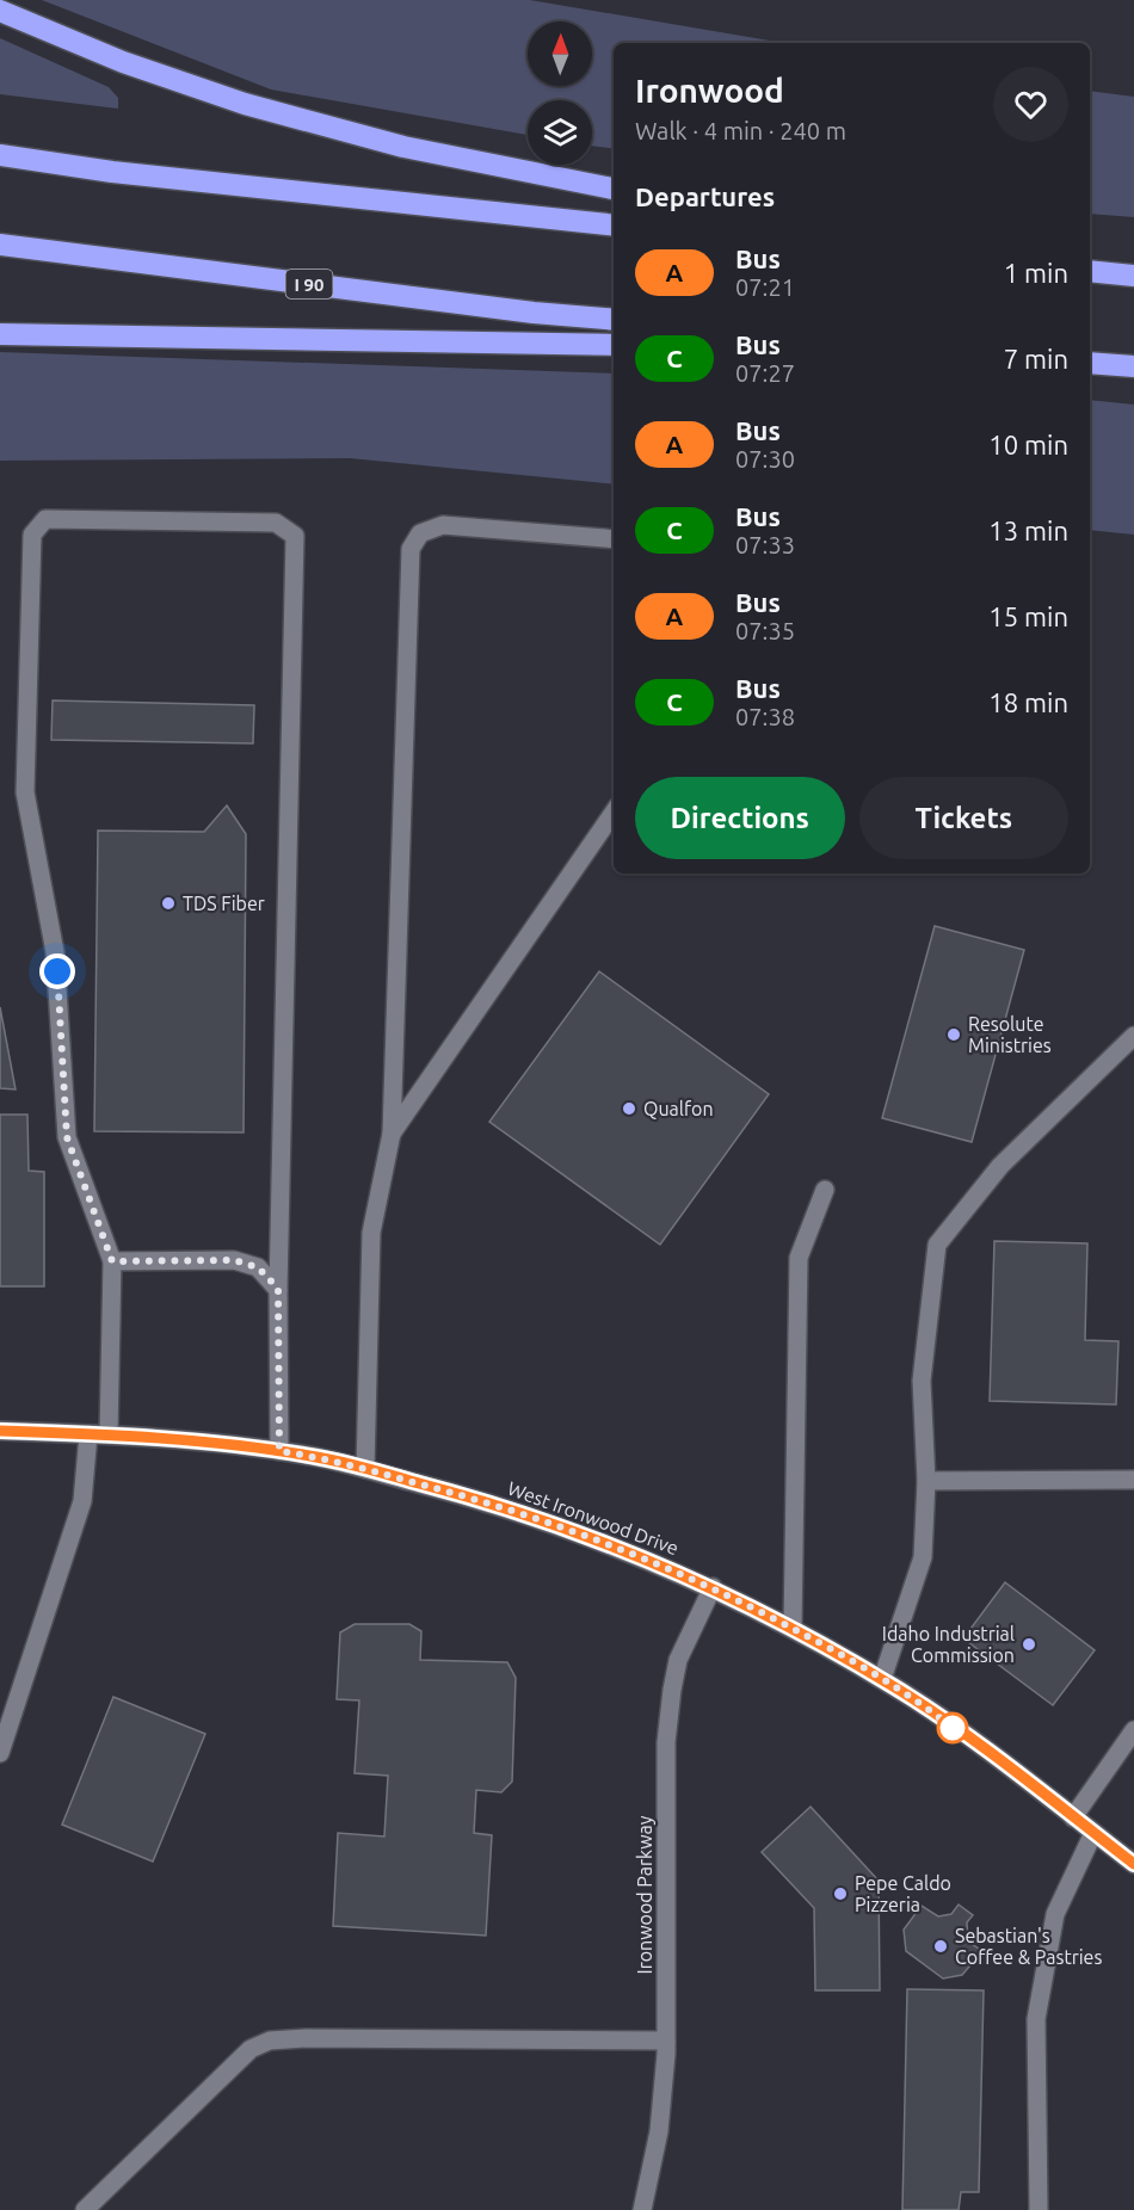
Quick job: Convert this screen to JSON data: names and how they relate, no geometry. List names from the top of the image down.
{
  "streets": {
    "highway": ["I 90"],
    "street": ["West Ironwood Drive", "Ironwood Parkway"]
  },
  "crossings": [
    ["West Ironwood Drive", "Ironwood Parkway"]
  ],
  "places": [
    "TDS Fiber",
    "Resolute Ministries",
    "Qualfon",
    "Idaho Industrial Commission",
    "Pepe Caldo Pizzeria",
    "Sebastian's Coffee & Pastries"
  ],
  "lines": ["bus line A"],
  "north": "top",
  "page": {
    "heading": [
      ["Ironwood", "Walk · 4 min · 240 m"],
      "Departures"
    ],
    "list": [
      {
        "mark": "A",
        "name": "Bus",
        "note": "07:21",
        "value": "1 min"
      },
      {
        "mark": "C",
        "name": "Bus",
        "note": "07:27",
        "value": "7 min"
      },
      {
        "mark": "A",
        "name": "Bus",
        "note": "07:30",
        "value": "10 min"
      },
      {
        "mark": "C",
        "name": "Bus",
        "note": "07:33",
        "value": "13 min"
      },
      {
        "mark": "A",
        "name": "Bus",
        "note": "07:35",
        "value": "15 min"
      },
      {
        "mark": "C",
        "name": "Bus",
        "note": "07:38",
        "value": "18 min"
      }
    ],
    "buttons": ["Directions", "Tickets"]
  }
}
